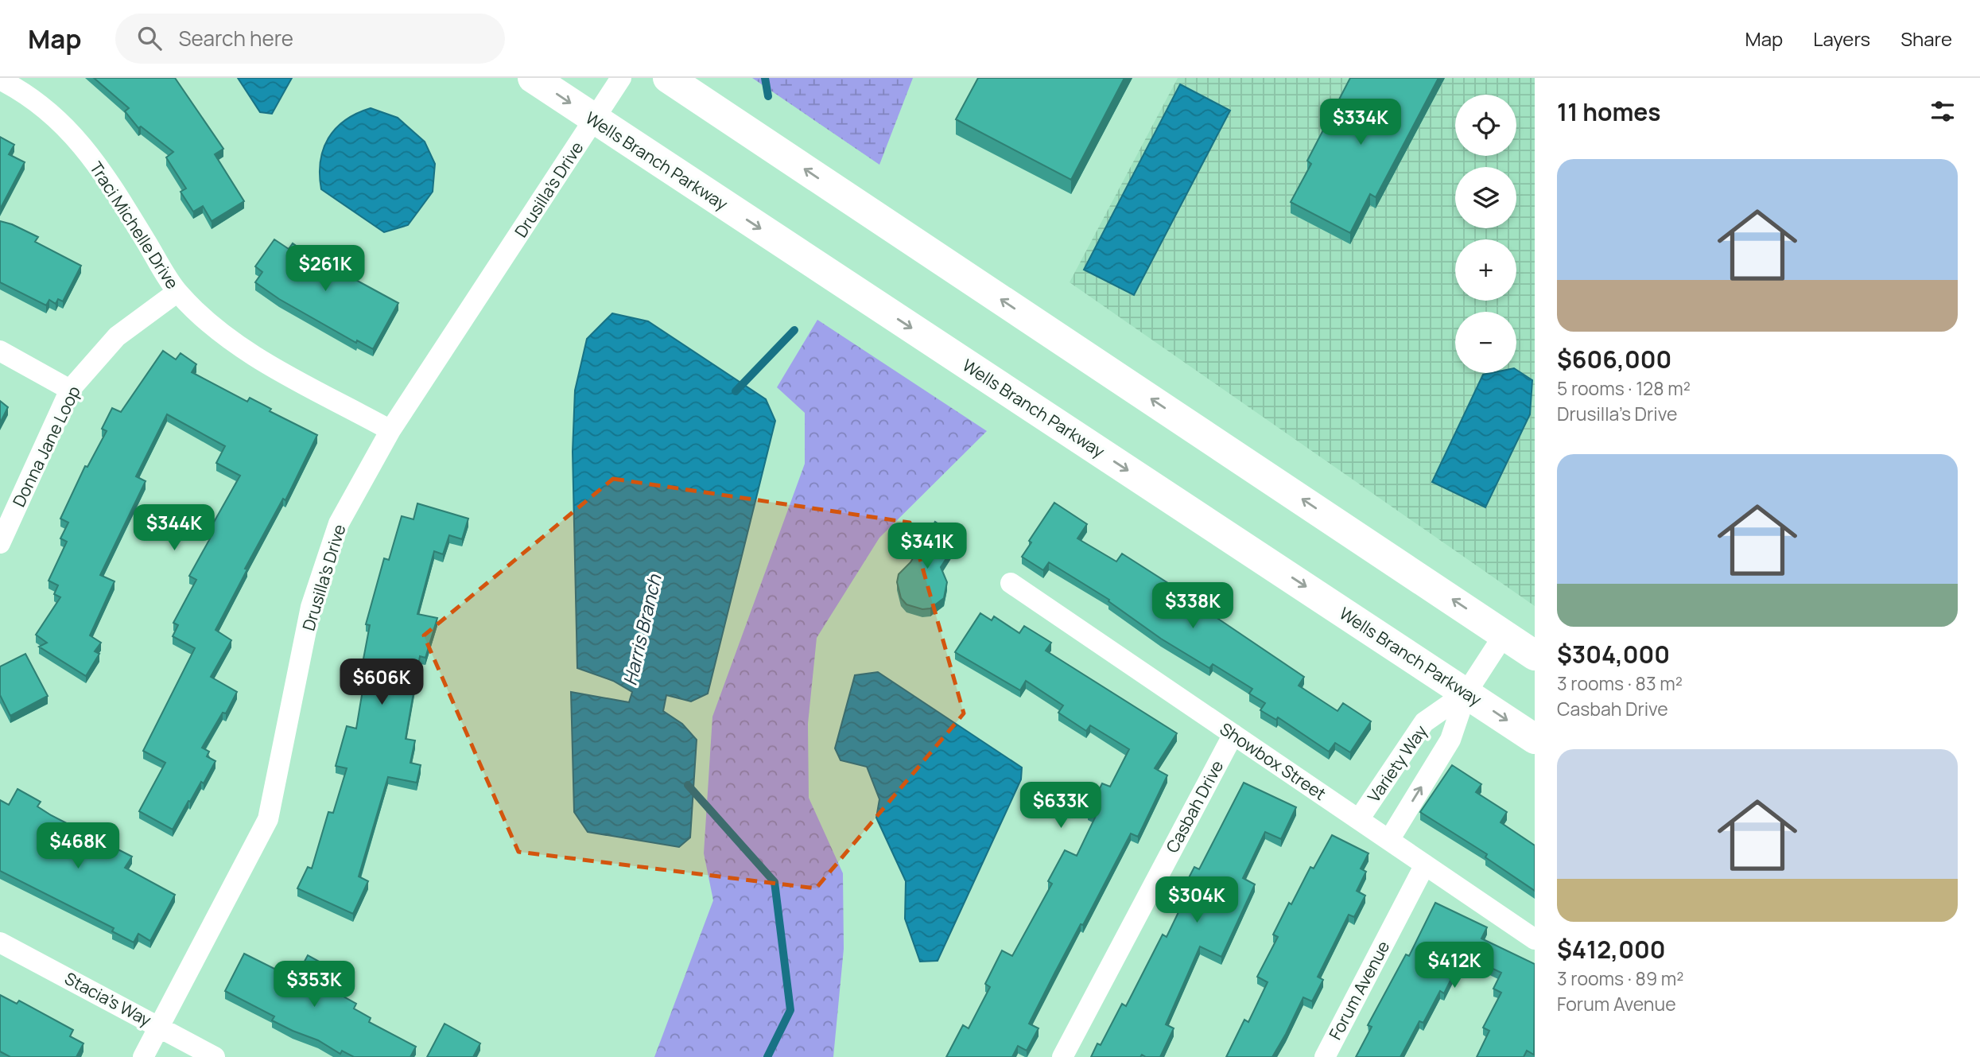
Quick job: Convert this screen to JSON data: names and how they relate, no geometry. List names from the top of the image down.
{
  "streets": {
    "main road": ["Wells Branch Parkway"],
    "street": [
      "Drusilla's Drive",
      "Traci Michelle Drive",
      "Donna Jane Loop",
      "Showbox Street",
      "Variety Way",
      "Casbah Drive",
      "Forum Avenue",
      "Stacia's Way"
    ]
  },
  "crossings": [
    ["Wells Branch Parkway", "Drusilla's Drive"],
    ["Wells Branch Parkway", "Variety Way"],
    ["Drusilla's Drive", "Traci Michelle Drive"],
    ["Drusilla's Drive", "Stacia's Way"],
    ["Traci Michelle Drive", "Donna Jane Loop"],
    ["Showbox Street", "Variety Way"],
    ["Showbox Street", "Casbah Drive"],
    ["Showbox Street", "Forum Avenue"]
  ],
  "water": ["Harris Branch"],
  "page": {
    "header": "Map",
    "search": "Search here",
    "nav": ["Map", "Layers", "Share"],
    "heading": "11 homes",
    "map_buttons": ["+", "−"],
    "price": [
      "$334K",
      "$261K",
      "$344K",
      "$341K",
      "$338K",
      "$606K",
      "$633K",
      "$468K",
      "$304K",
      "$412K",
      "$353K"
    ],
    "list": [
      {
        "name": "$606,000",
        "note": "5 rooms · 128 m² · Drusilla's Drive"
      },
      {
        "name": "$304,000",
        "note": "3 rooms · 83 m² · Casbah Drive"
      },
      {
        "name": "$412,000",
        "note": "3 rooms · 89 m² · Forum Avenue"
      }
    ]
  }
}
